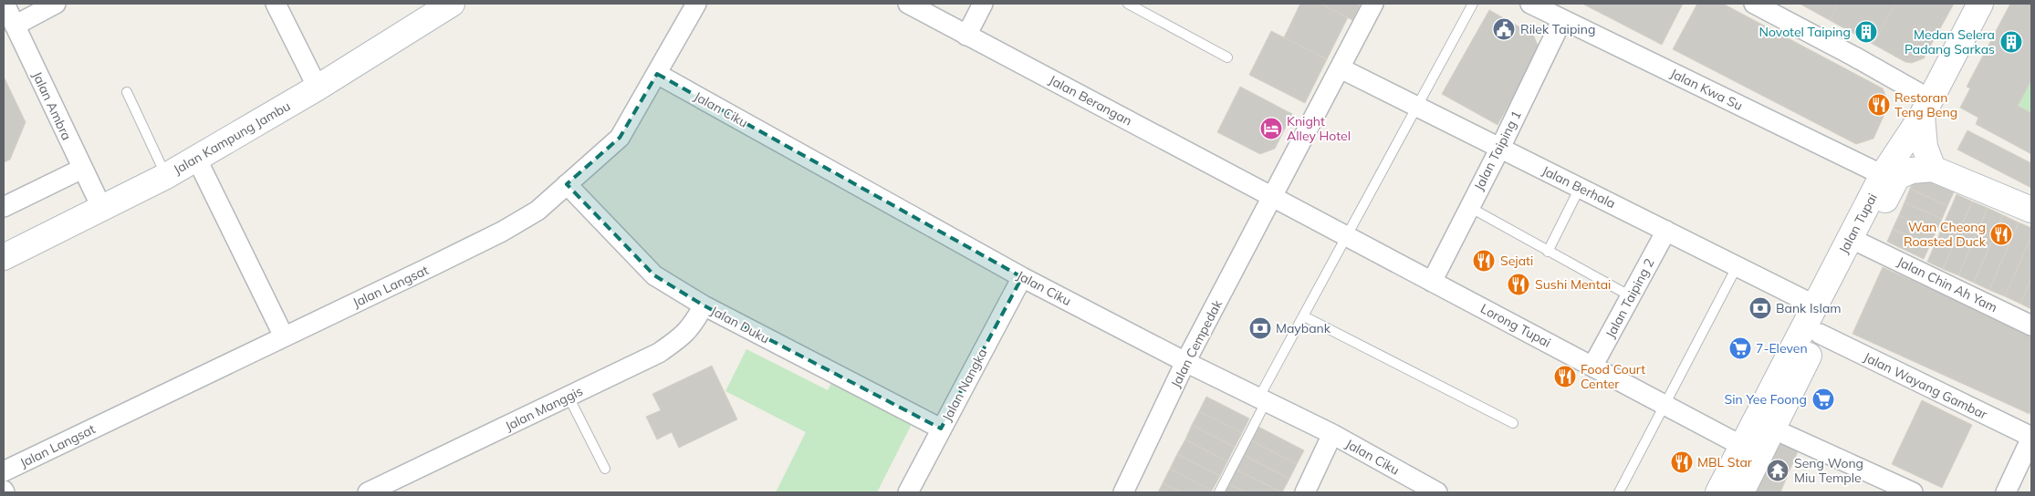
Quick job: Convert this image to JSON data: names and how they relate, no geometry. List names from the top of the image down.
{
  "streets": {
    "main road": ["Jalan Kampung Jambu", "Jalan Tupai"],
    "street": [
      "Jalan Kwa Su",
      "Jalan Berangan",
      "Jalan Ambra",
      "Jalan Ciku",
      "Jalan Taiping 1",
      "Jalan Berhala",
      "Jalan Chin Ah Yam",
      "Jalan Langsat",
      "Jalan Taiping 2",
      "Jalan Duku",
      "Lorong Tupai",
      "Jalan Cempedak",
      "Jalan Nangka",
      "Jalan Wayang Gambar",
      "Jalan Manggis"
    ]
  },
  "crossings": [
    ["Jalan Kwa Su", "Jalan Taiping 1"],
    ["Jalan Kwa Su", "Jalan Tupai"],
    ["Jalan Berangan", "Lorong Tupai"],
    ["Jalan Berangan", "Jalan Cempedak"],
    ["Jalan Ambra", "Jalan Kampung Jambu"],
    ["Jalan Ciku", "Jalan Langsat"],
    ["Jalan Ciku", "Jalan Cempedak"],
    ["Jalan Ciku", "Jalan Nangka"],
    ["Jalan Taiping 1", "Jalan Berhala"],
    ["Jalan Taiping 1", "Lorong Tupai"],
    ["Jalan Berhala", "Jalan Tupai"],
    ["Jalan Berhala", "Jalan Taiping 2"],
    ["Jalan Berhala", "Jalan Cempedak"],
    ["Jalan Tupai", "Jalan Chin Ah Yam"],
    ["Jalan Tupai", "Lorong Tupai"],
    ["Jalan Tupai", "Jalan Wayang Gambar"],
    ["Jalan Langsat", "Jalan Duku"],
    ["Jalan Taiping 2", "Lorong Tupai"],
    ["Jalan Duku", "Jalan Nangka"],
    ["Jalan Duku", "Jalan Manggis"],
    ["Lorong Tupai", "Jalan Cempedak"]
  ],
  "places": {
    "public building": ["Rilek Taiping"],
    "building": ["Novotel Taiping", "Medan Selera Padang Sarkas"],
    "restaurant": [
      "Restoran Teng Beng",
      "Wan Cheong Roasted Duck",
      "Sejati",
      "Sushi Mentai",
      "Food Court Center",
      "MBL Star"
    ],
    "hotel": ["Knight Alley Hotel"],
    "bank": ["Bank Islam", "Maybank"],
    "supermarket": ["7-Eleven", "Sin Yee Foong"],
    "temple": ["Seng Wong Miu Temple"]
  }
}
